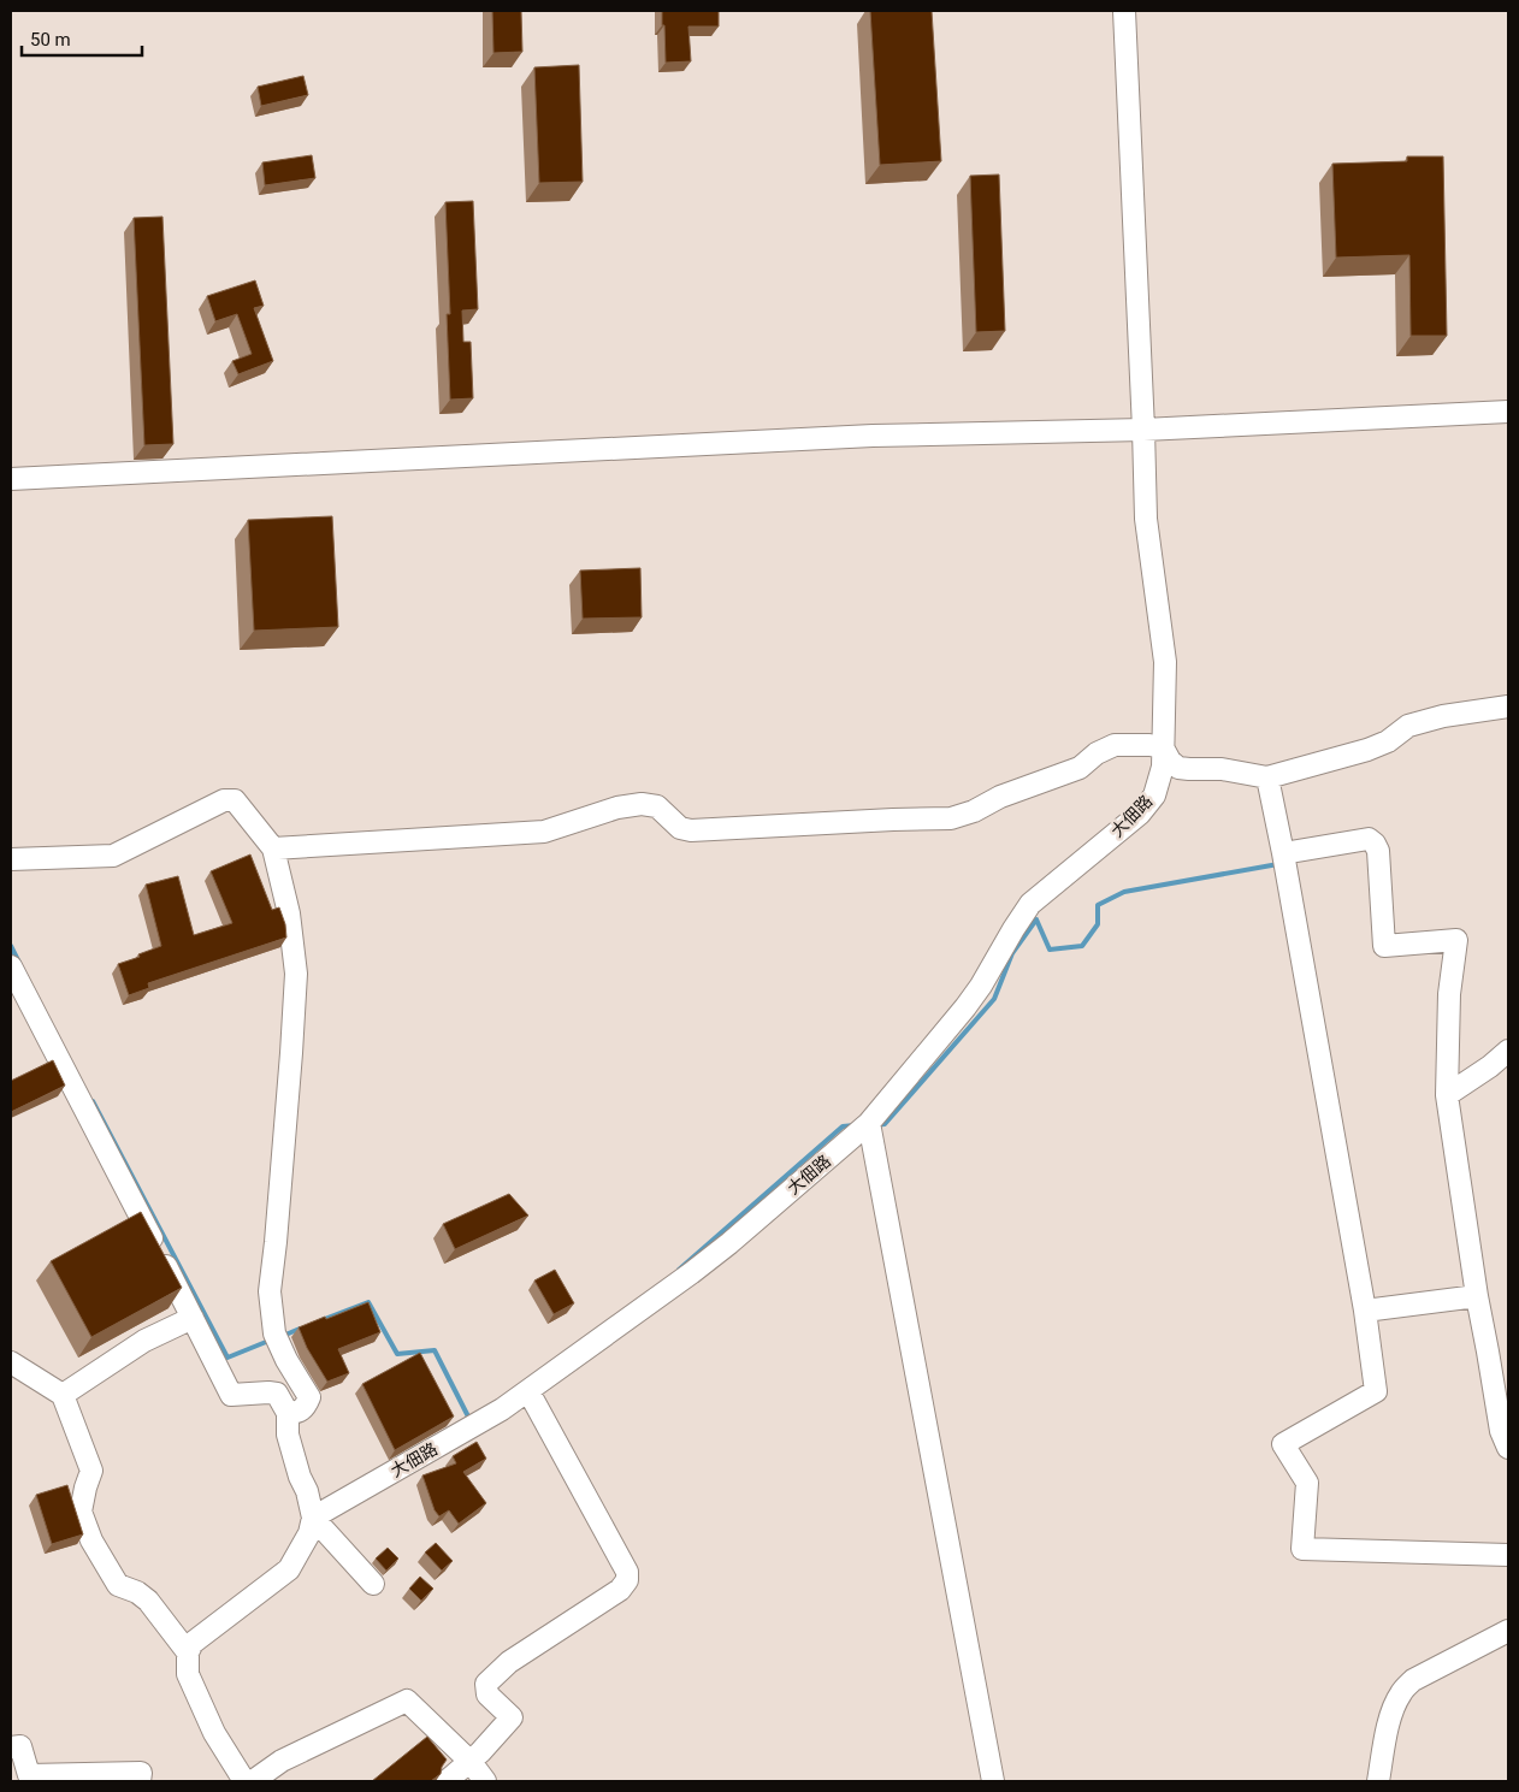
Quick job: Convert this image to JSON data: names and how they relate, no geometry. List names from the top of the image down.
{
  "streets": {
    "street": ["大佃路"]
  },
  "scale_bar": "50 m"
}
